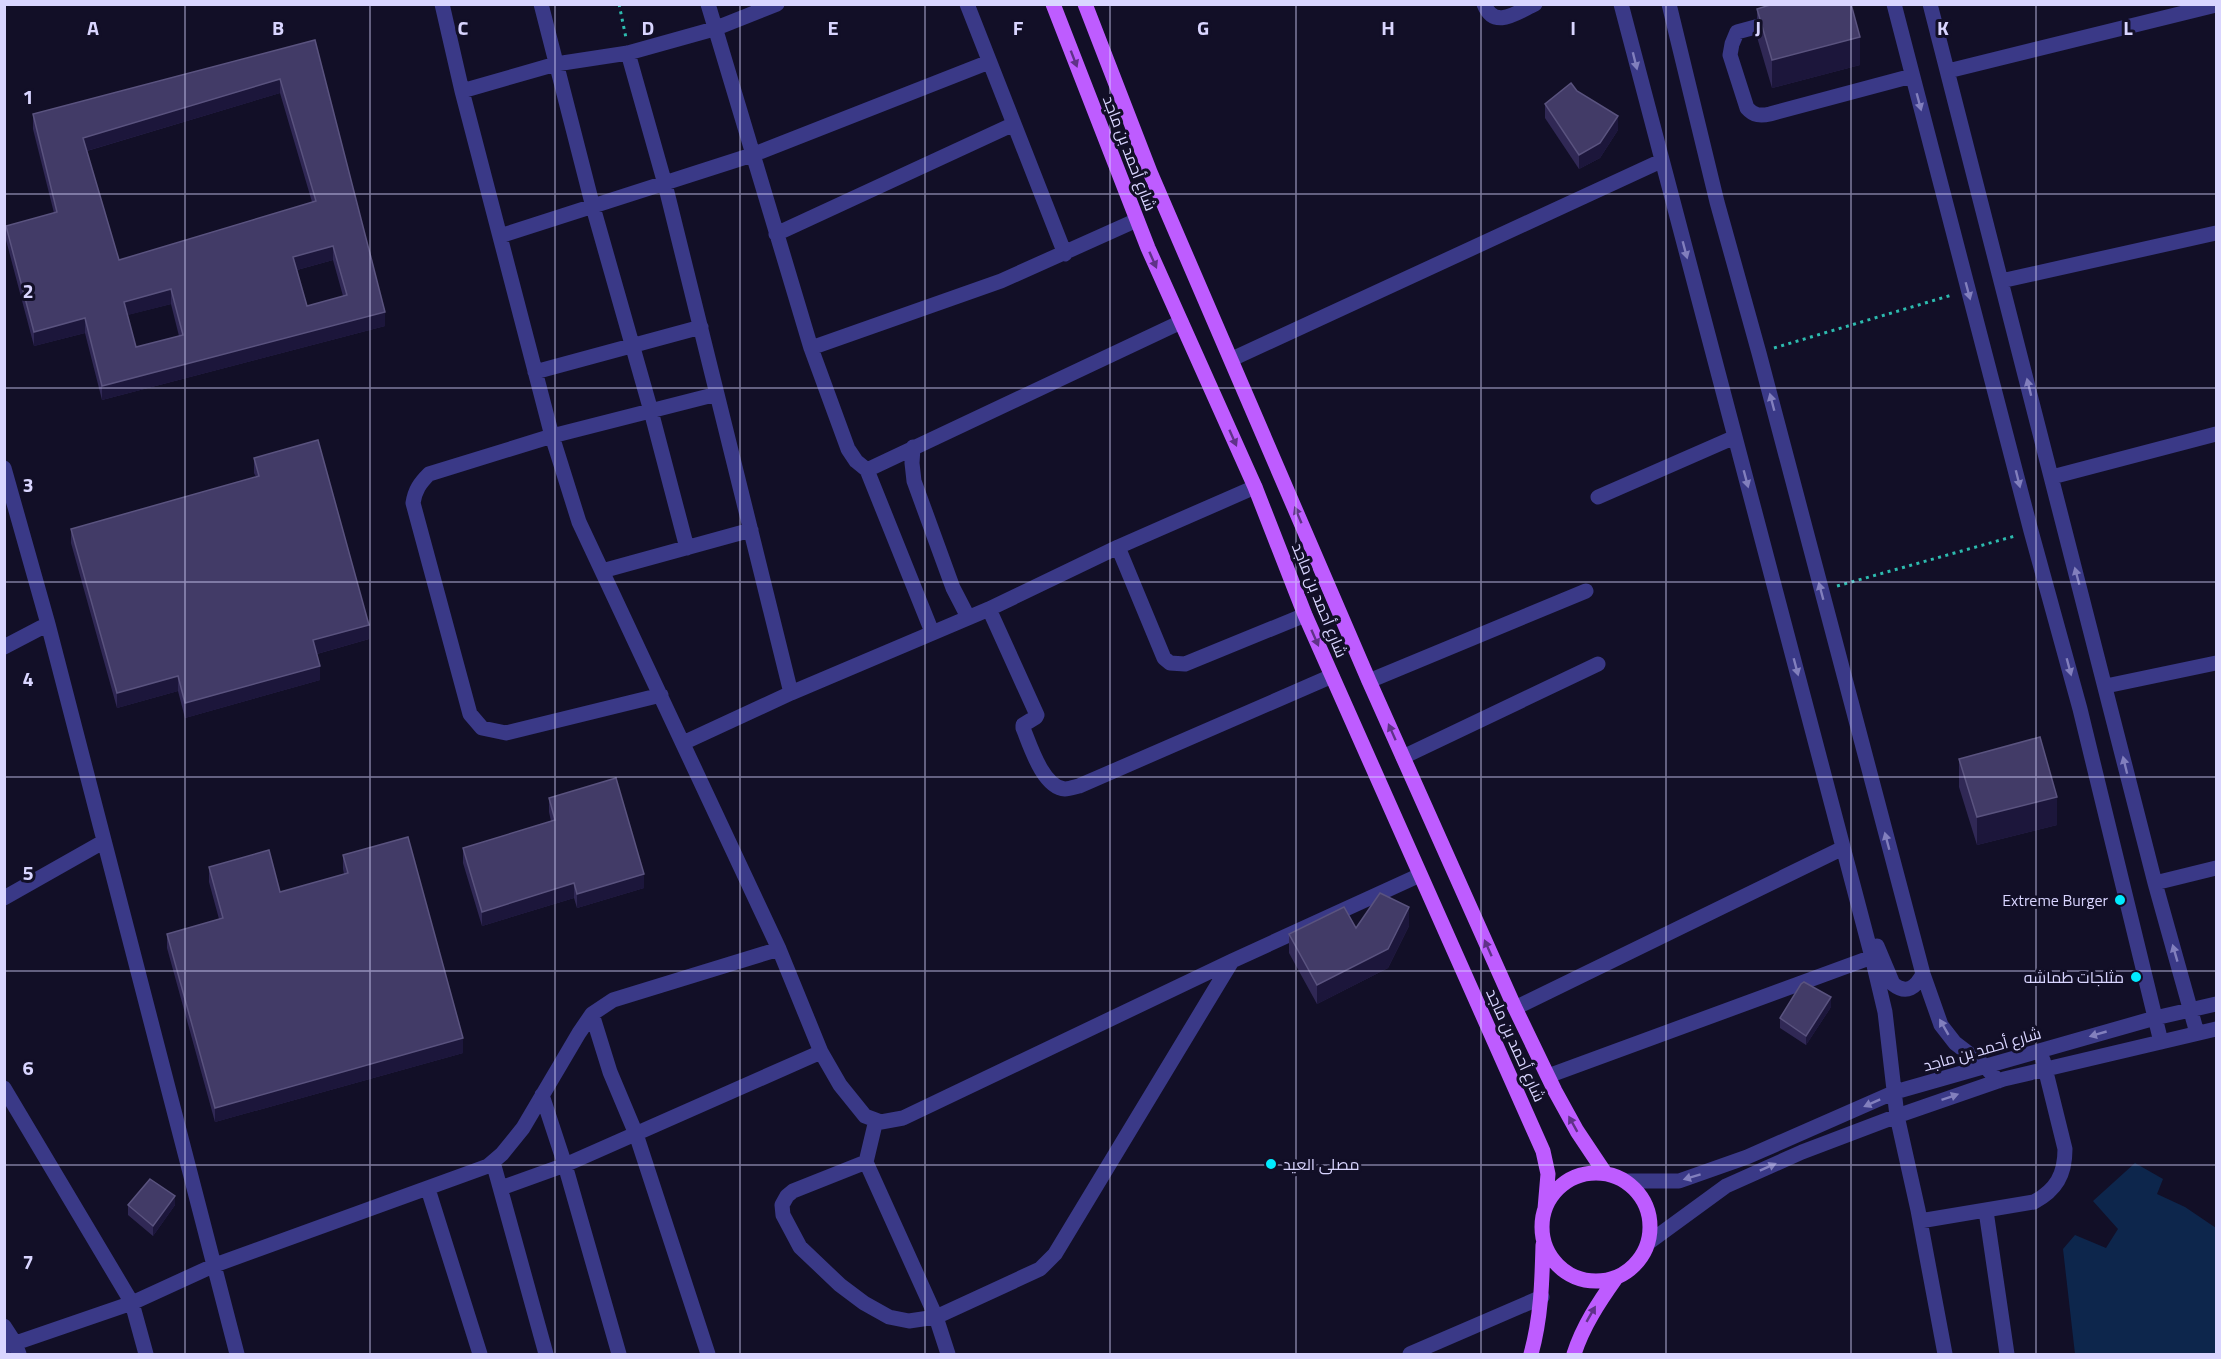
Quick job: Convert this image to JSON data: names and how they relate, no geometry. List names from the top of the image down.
{
  "streets": {
    "main road": ["شارع أحمد بن ماجد"]
  },
  "places": ["Extreme Burger", "مثلجات طماشه", "مصلى العيد"],
  "grid": {
    "columns": [
      "A",
      "B",
      "C",
      "D",
      "E",
      "F",
      "G",
      "H",
      "I",
      "J",
      "K",
      "L"
    ],
    "rows": [
      "1",
      "2",
      "3",
      "4",
      "5",
      "6",
      "7"
    ]
  }
}
